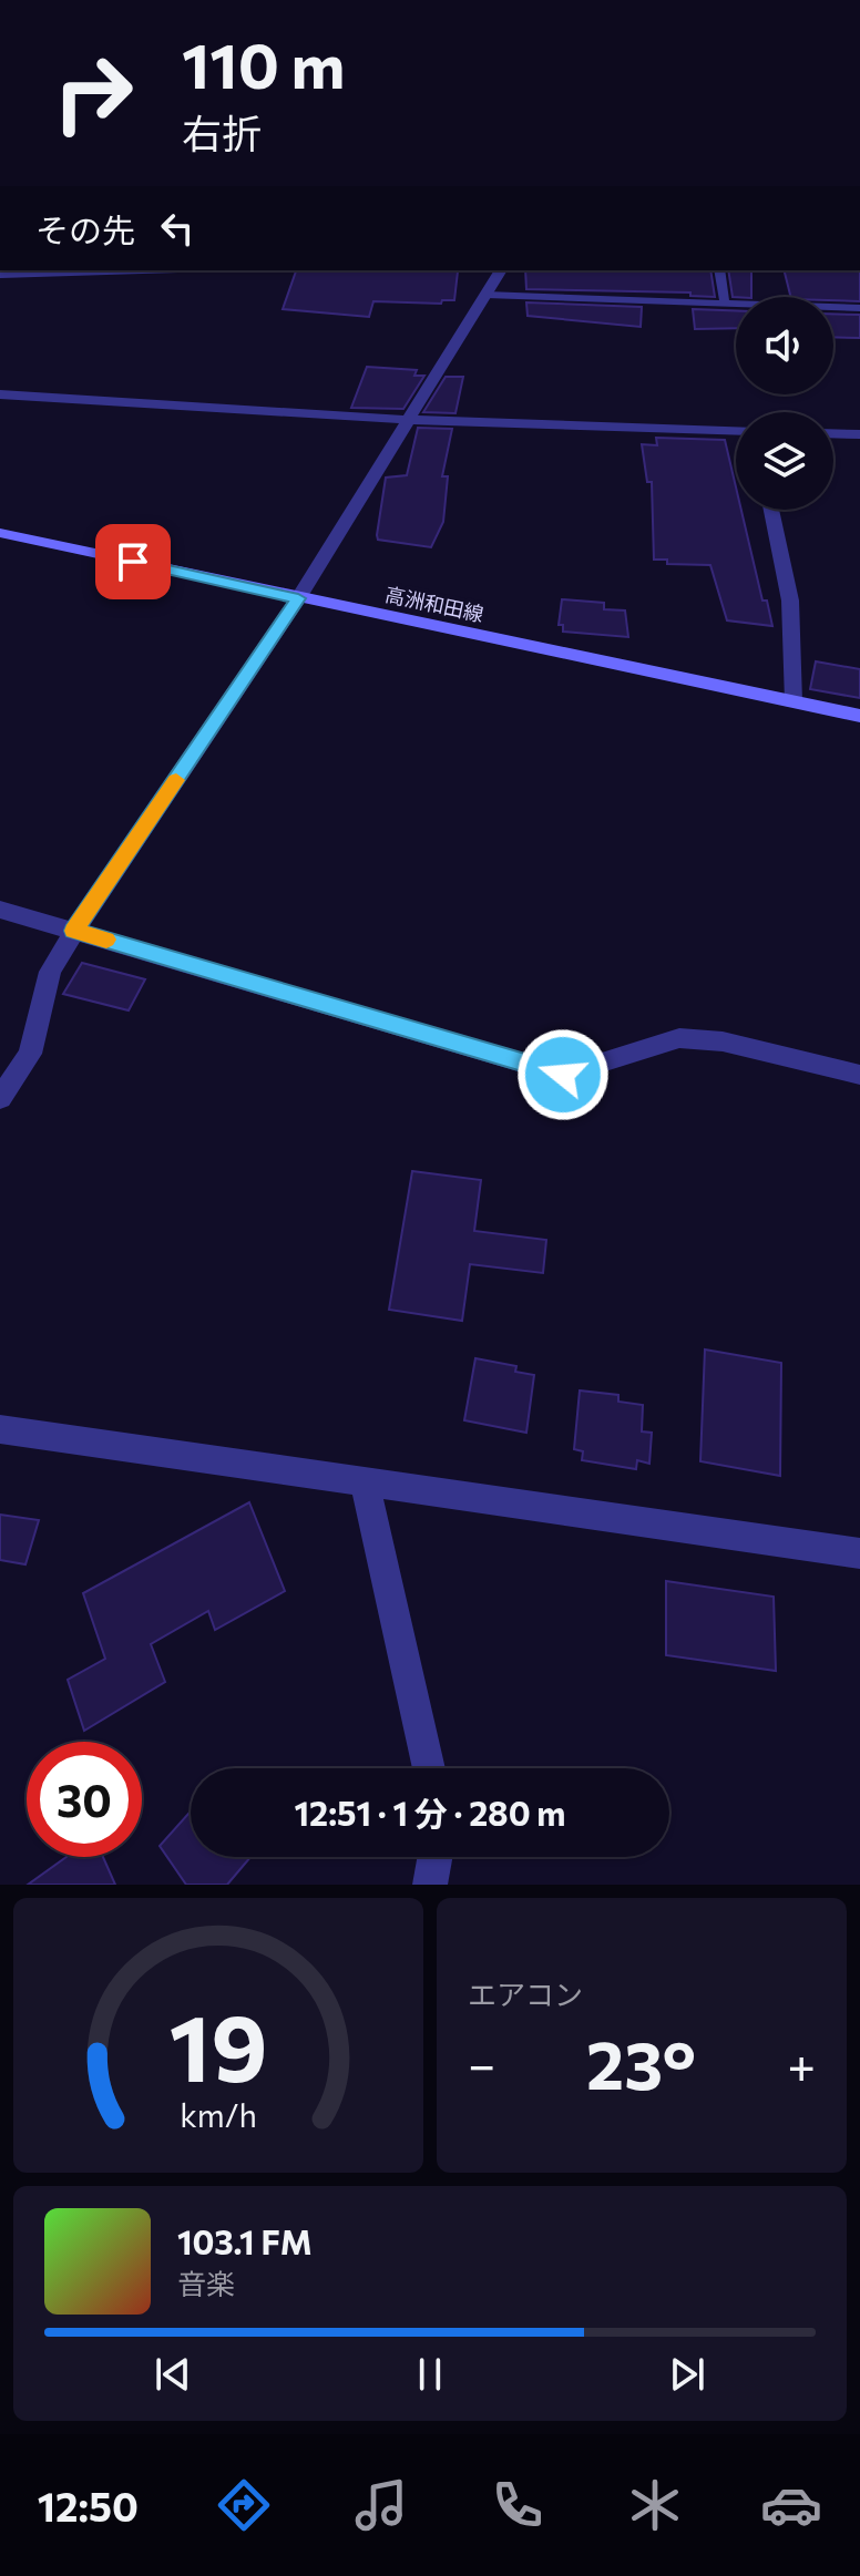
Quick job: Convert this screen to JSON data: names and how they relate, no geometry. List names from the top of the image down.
{
  "streets": {
    "main road": ["高洲和田線"]
  },
  "page": {
    "turn": ["110 m", "右折"],
    "then": "その先",
    "limit": "30",
    "trip": "12:51 · 1 分 · 280 m",
    "tile": "エアコン",
    "heat": ["−", "23°", "+"],
    "song": ["103.1 FM", "音楽"],
    "tabs": "12:50",
    "gauge": ["19", "km/h"]
  }
}
